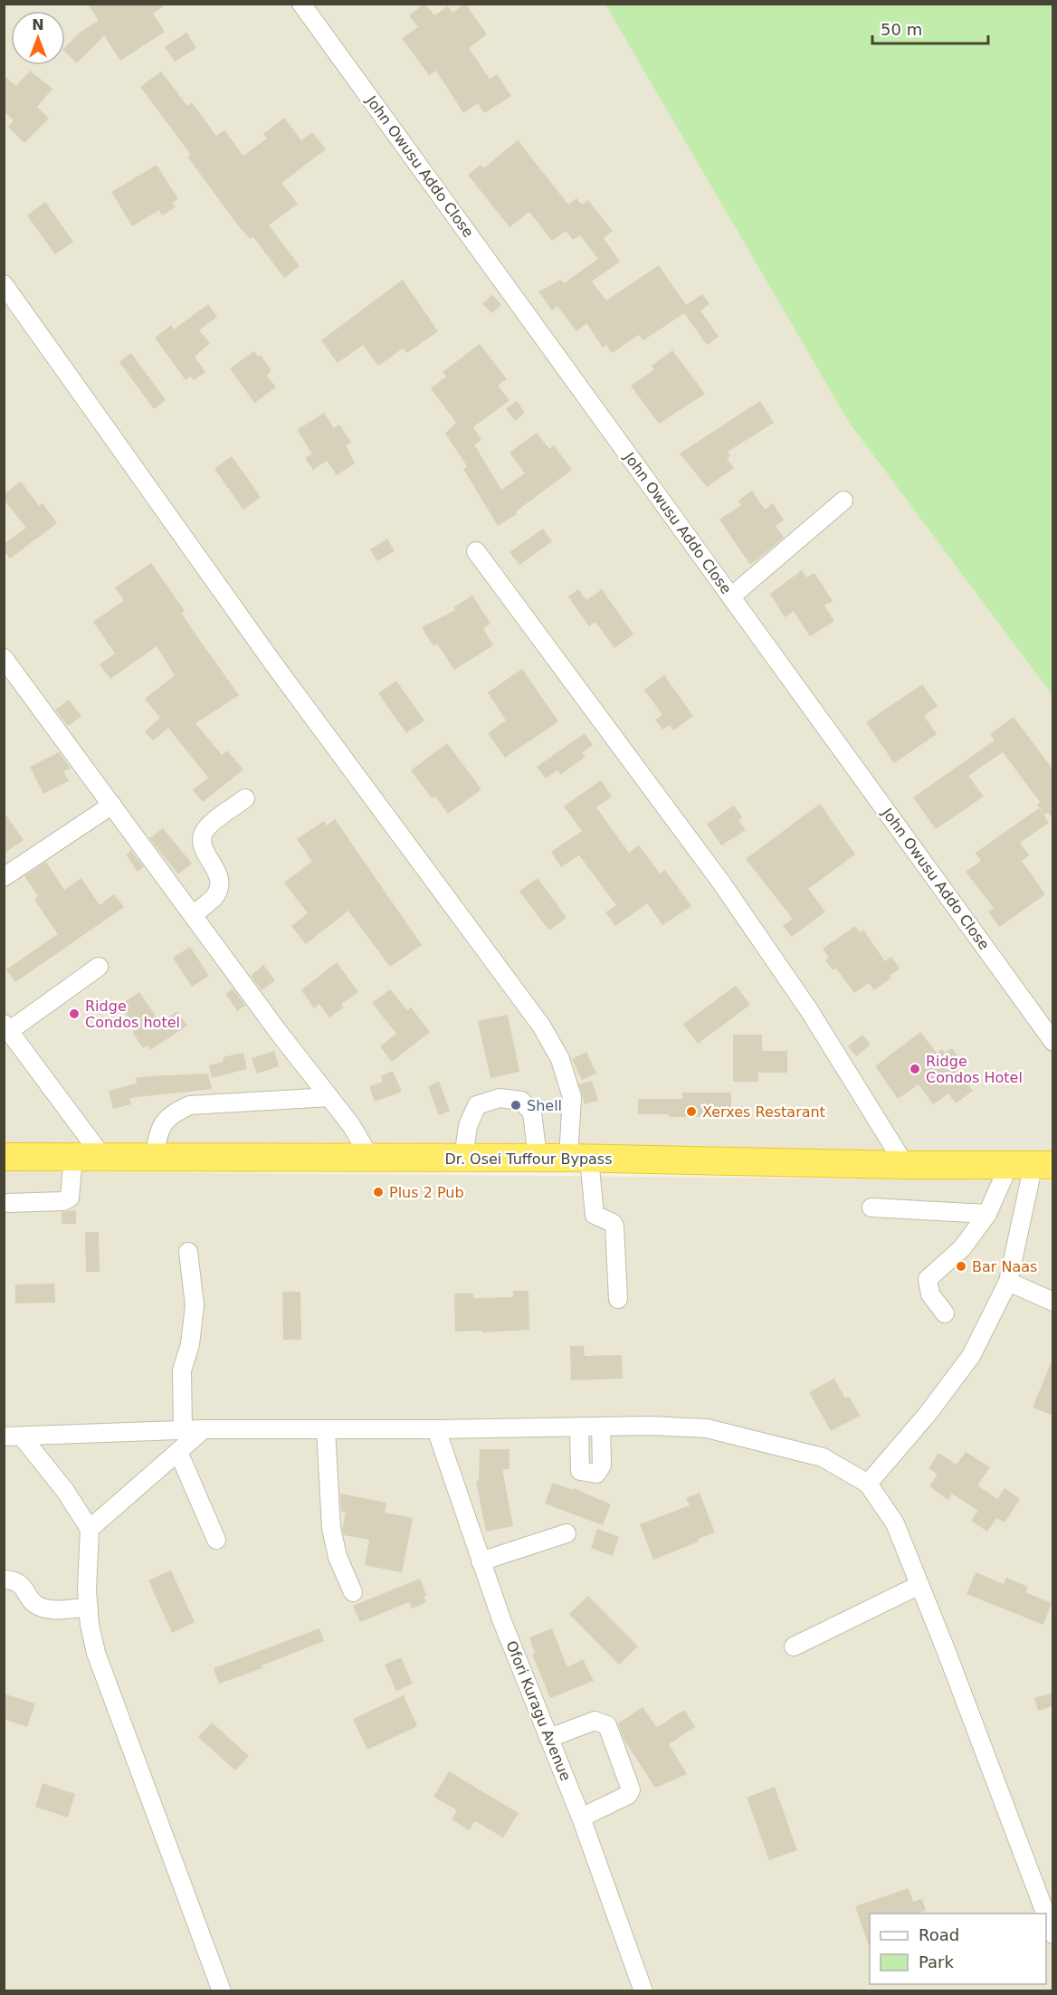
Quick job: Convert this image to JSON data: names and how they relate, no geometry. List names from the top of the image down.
{
  "streets": {
    "highway": ["Dr. Osei Tuffour Bypass"],
    "street": ["John Owusu Addo Close", "Ofori Kuragu Avenue"]
  },
  "places": [
    "Ridge Condos hotel",
    "Ridge Condos Hotel",
    "Shell",
    "Xerxes Restarant",
    "Plus 2 Pub",
    "Bar Naas"
  ],
  "legend": ["Road", "Park"],
  "scale_bar": "50 m",
  "north": "top"
}
